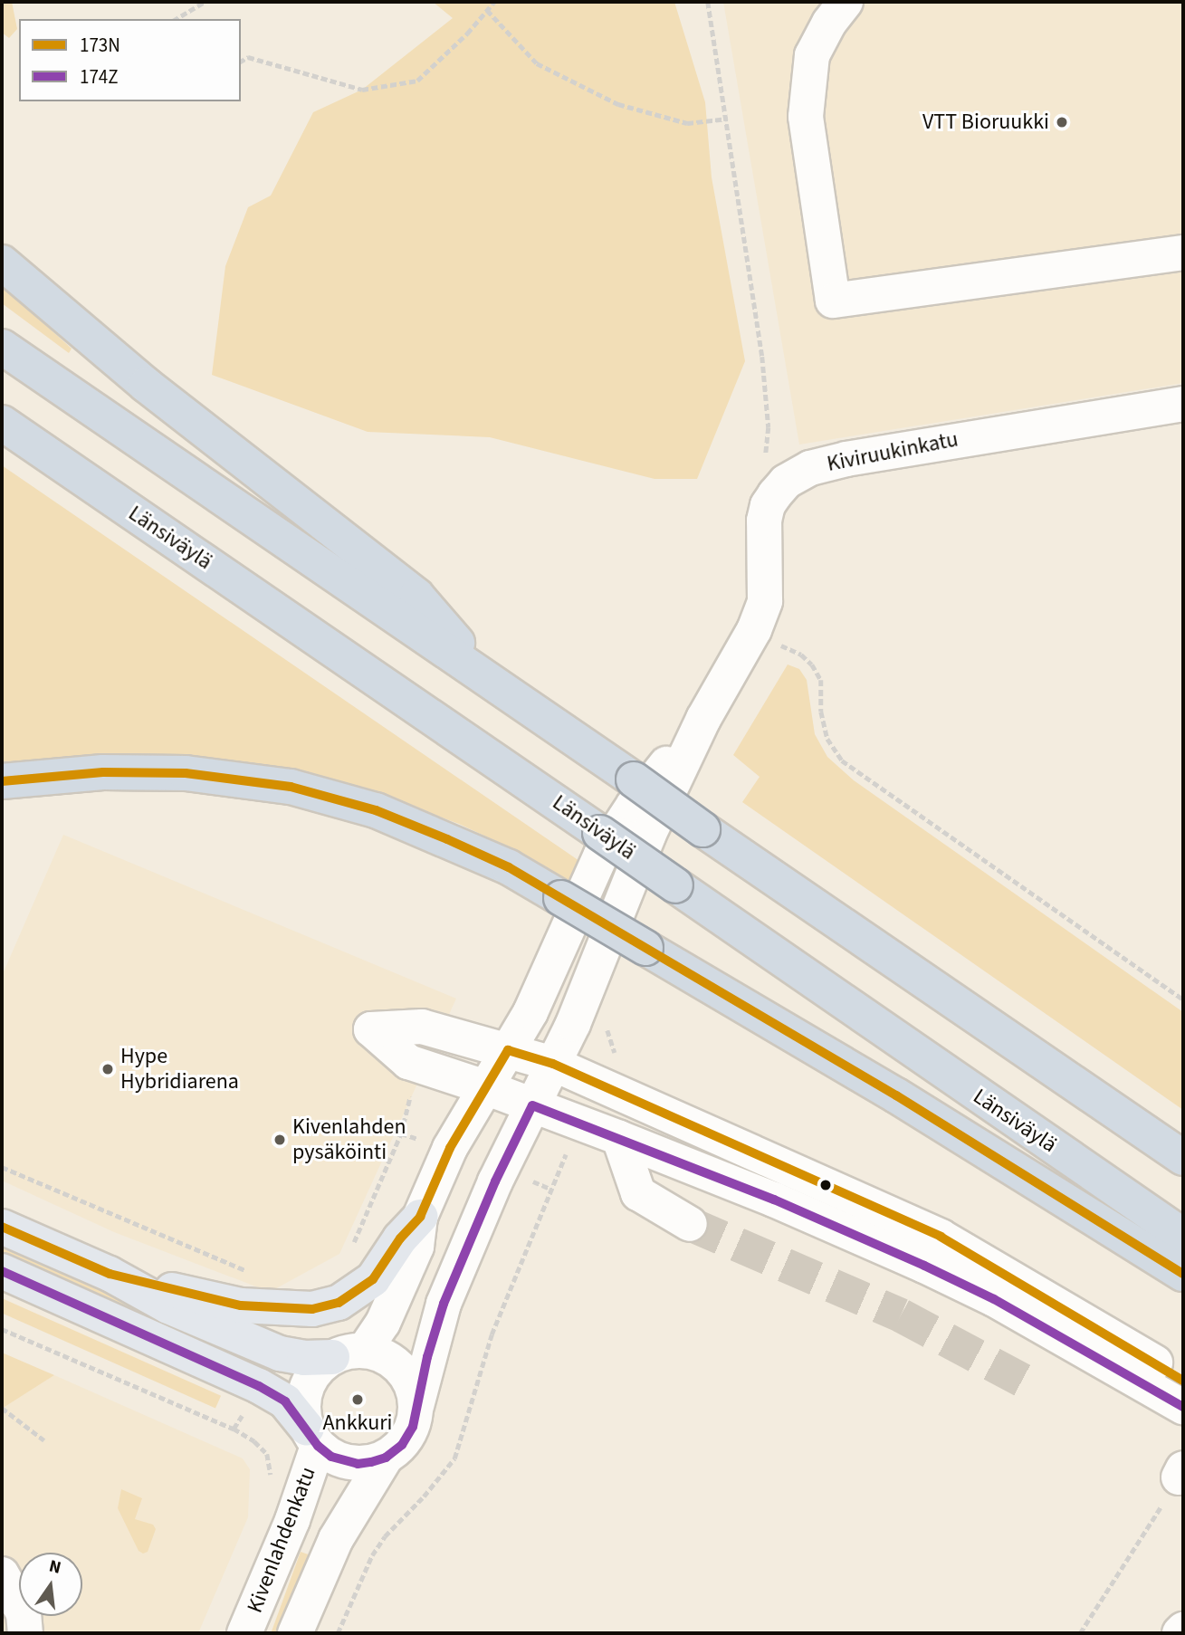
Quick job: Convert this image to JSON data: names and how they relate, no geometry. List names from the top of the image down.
{
  "streets": {
    "highway": ["Länsiväylä"],
    "street": ["Kiviruukinkatu", "Kivenlahdenkatu"]
  },
  "crossings": [
    ["Kiviruukinkatu", "Kivenlahdenkatu"]
  ],
  "places": [
    "VTT Bioruukki",
    "Hype Hybridiarena",
    "Kivenlahden pysäköinti",
    "Ankkuri"
  ],
  "lines": ["transit line 173N", "transit line 174Z"],
  "legend": ["173N", "174Z"],
  "north": "top"
}
